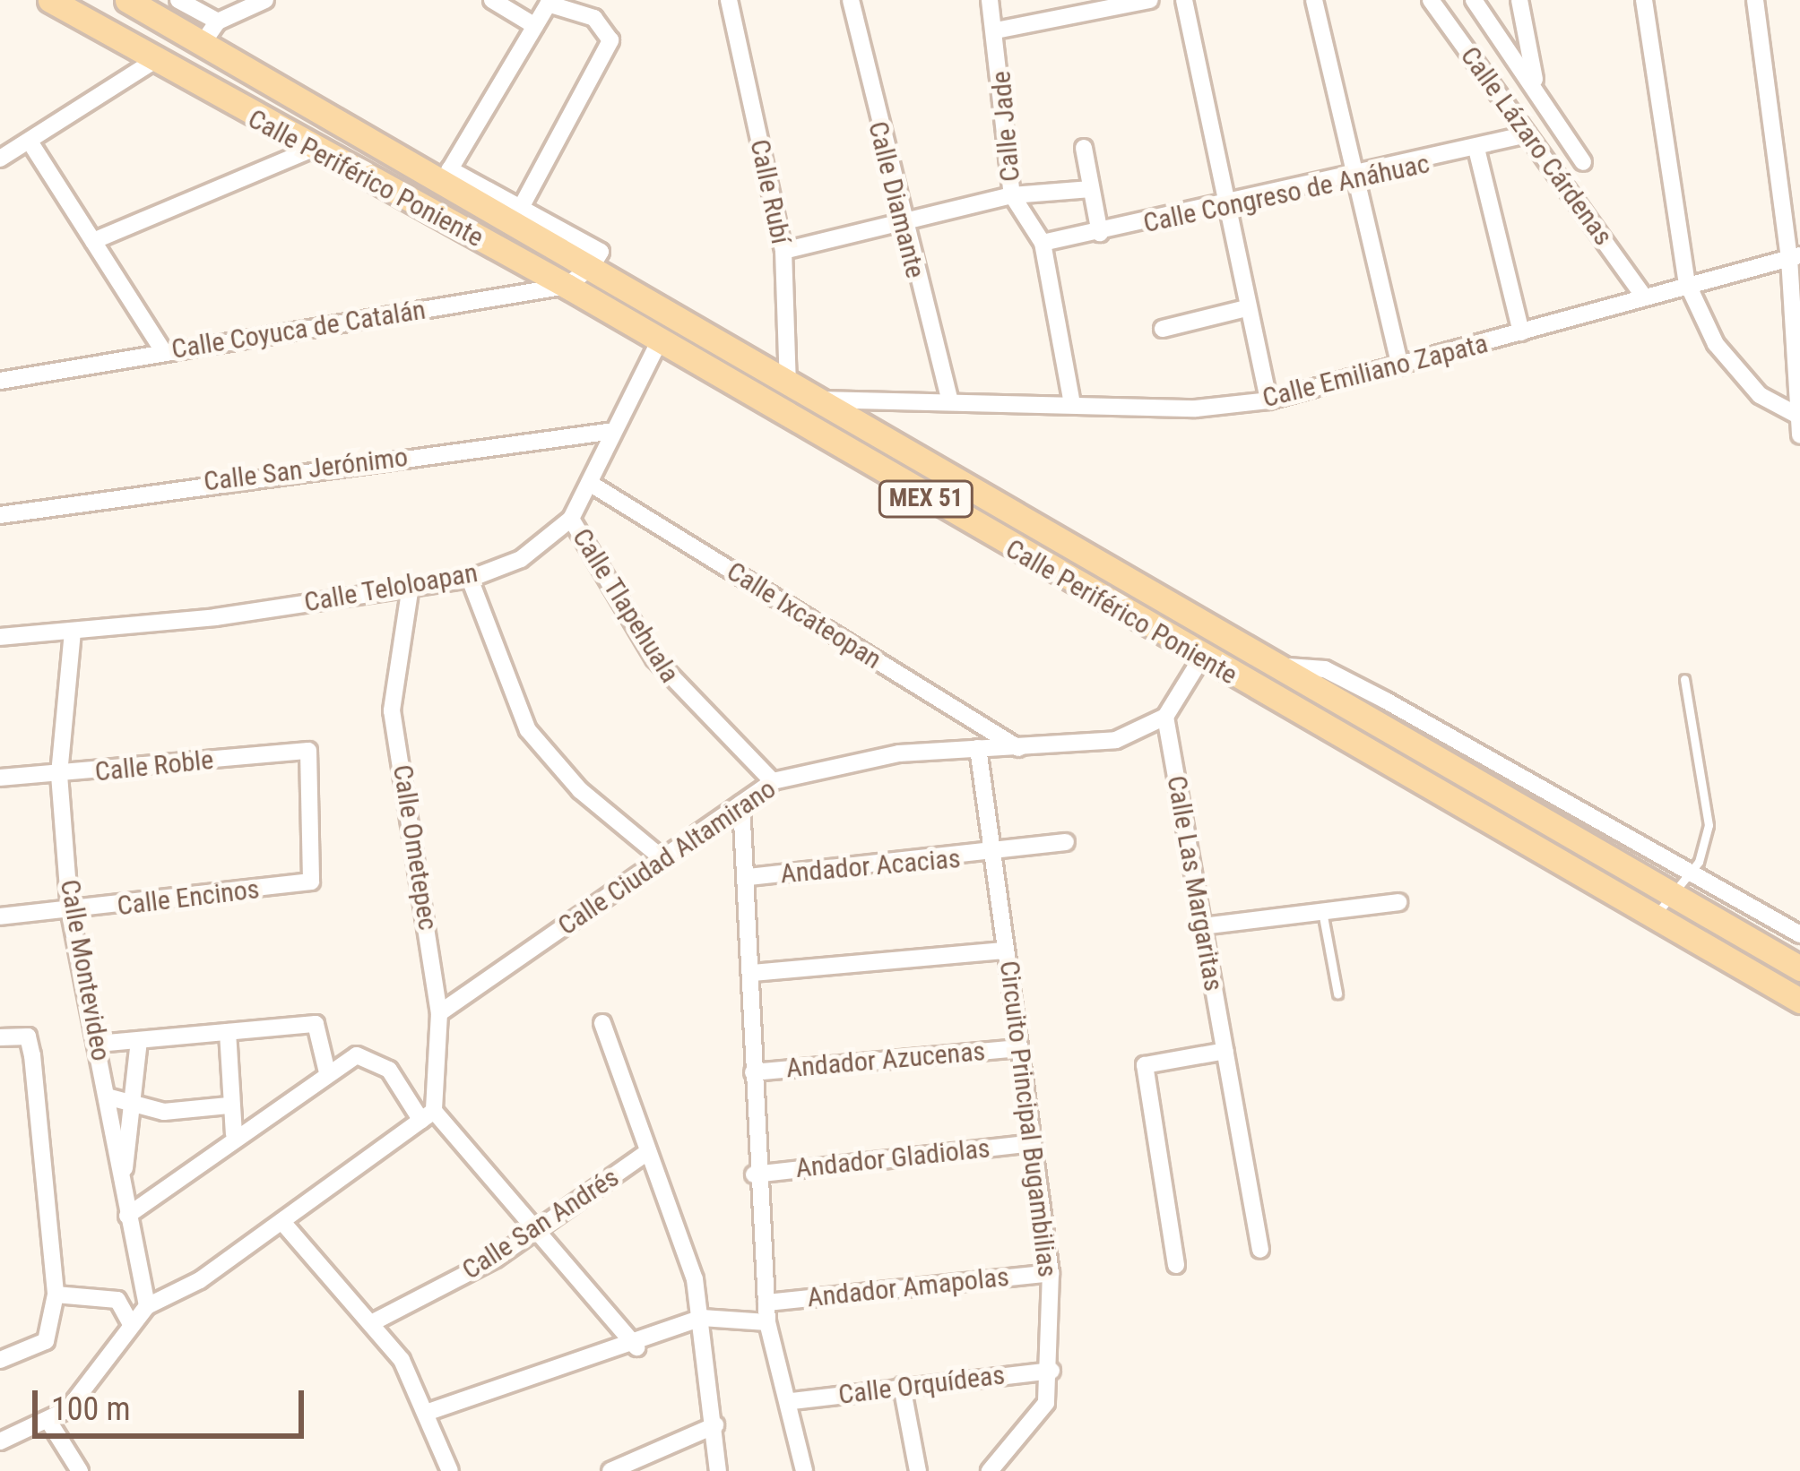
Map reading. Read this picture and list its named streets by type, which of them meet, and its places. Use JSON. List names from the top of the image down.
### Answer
{
  "streets": {
    "main road": ["Calle Periférico Poniente", "MEX 51"],
    "street": [
      "Calle Jade",
      "Calle Lázaro Cárdenas",
      "Calle Rubí",
      "Calle Congreso de Anáhuac",
      "Calle Diamante",
      "Calle Coyuca de Catalán",
      "Calle Emiliano Zapata",
      "Calle San Jerónimo",
      "Calle Teloloapan",
      "Calle Tlapehuala",
      "Calle Ixcateopan",
      "Calle Roble",
      "Calle Ometepec",
      "Calle Ciudad Altamirano",
      "Andador Acacias",
      "Calle Las Margaritas",
      "Calle Encinos",
      "Calle Montevideo",
      "Andador Azucenas",
      "Circuito Principal Bugambilias",
      "Andador Gladiolas",
      "Calle San Andrés",
      "Andador Amapolas",
      "Calle Orquídeas"
    ]
  },
  "crossings": [
    ["Calle Jade", "Calle Congreso de Anáhuac"],
    ["Calle Jade", "Calle Emiliano Zapata"],
    ["Calle Lázaro Cárdenas", "Calle Congreso de Anáhuac"],
    ["Calle Lázaro Cárdenas", "Calle Emiliano Zapata"],
    ["Calle Periférico Poniente", "Calle Rubí"],
    ["Calle Periférico Poniente", "Calle Coyuca de Catalán"],
    ["Calle Periférico Poniente", "Calle Emiliano Zapata"],
    ["Calle Periférico Poniente", "Calle Teloloapan"],
    ["Calle Rubí", "Calle Emiliano Zapata"],
    ["Calle Diamante", "Calle Emiliano Zapata"],
    ["Calle San Jerónimo", "Calle Teloloapan"],
    ["Calle Teloloapan", "Calle Tlapehuala"],
    ["Calle Teloloapan", "Calle Ixcateopan"],
    ["Calle Teloloapan", "Calle Ometepec"],
    ["Calle Teloloapan", "Calle Montevideo"],
    ["Calle Tlapehuala", "Calle Ciudad Altamirano"],
    ["Calle Ixcateopan", "Calle Ciudad Altamirano"],
    ["Calle Roble", "Calle Encinos"],
    ["Calle Roble", "Calle Montevideo"],
    ["Calle Ometepec", "Calle Ciudad Altamirano"],
    ["Calle Ciudad Altamirano", "Calle Las Margaritas"],
    ["Calle Ciudad Altamirano", "Circuito Principal Bugambilias"],
    ["Andador Acacias", "Circuito Principal Bugambilias"],
    ["Calle Encinos", "Calle Montevideo"],
    ["Andador Azucenas", "Circuito Principal Bugambilias"],
    ["Circuito Principal Bugambilias", "Andador Gladiolas"],
    ["Circuito Principal Bugambilias", "Andador Amapolas"],
    ["Circuito Principal Bugambilias", "Calle Orquídeas"]
  ],
  "scale_bar": "100 m"
}
